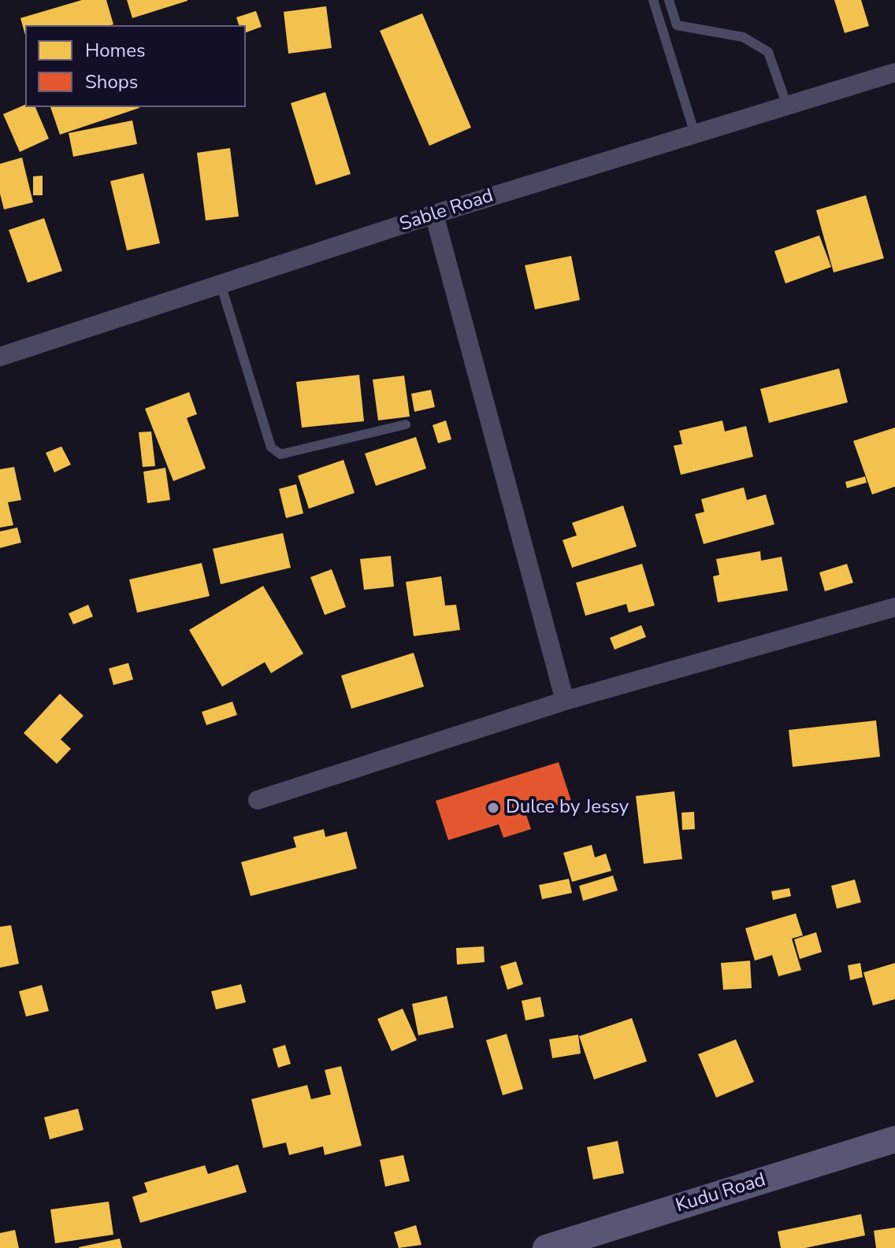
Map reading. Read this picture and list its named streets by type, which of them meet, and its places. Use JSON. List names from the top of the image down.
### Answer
{
  "streets": {
    "street": ["Sable Road", "Kudu Road"]
  },
  "places": ["Dulce by Jessy"],
  "legend": ["Homes", "Shops"]
}
